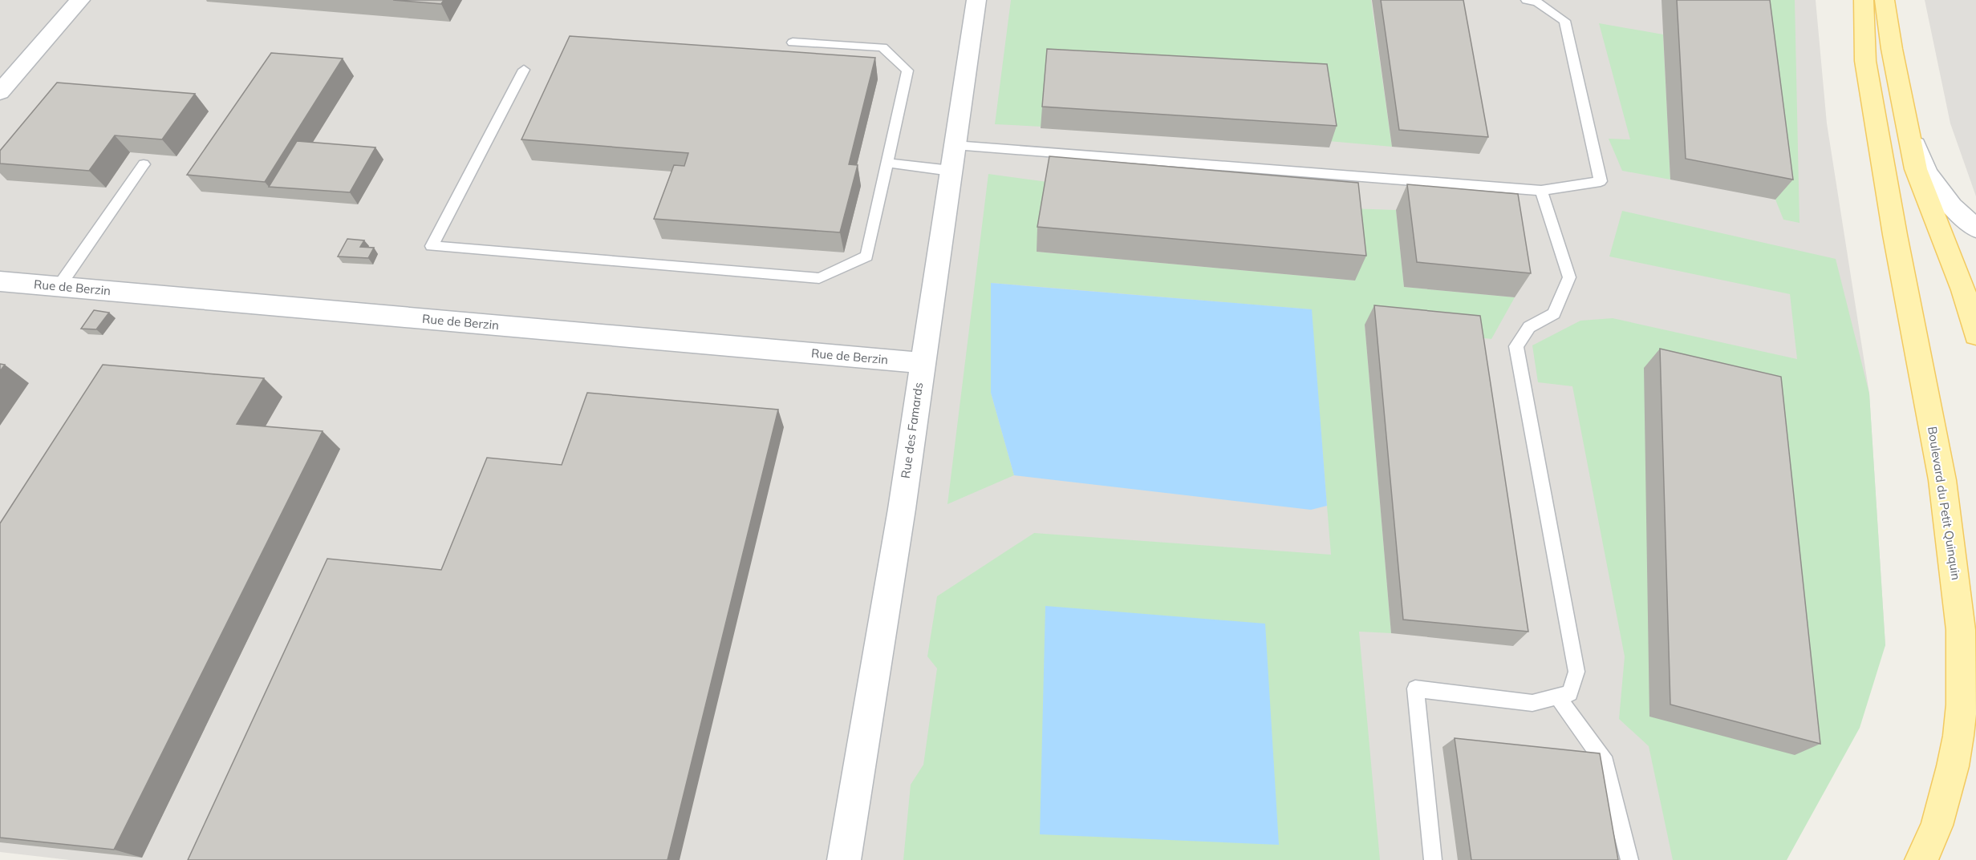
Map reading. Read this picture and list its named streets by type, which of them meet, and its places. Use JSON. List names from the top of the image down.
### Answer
{
  "streets": {
    "main road": ["Boulevard du Petit Quinquin"],
    "street": ["Rue de Berzin", "Rue des Famards"]
  },
  "crossings": [
    ["Rue de Berzin", "Rue des Famards"]
  ]
}
